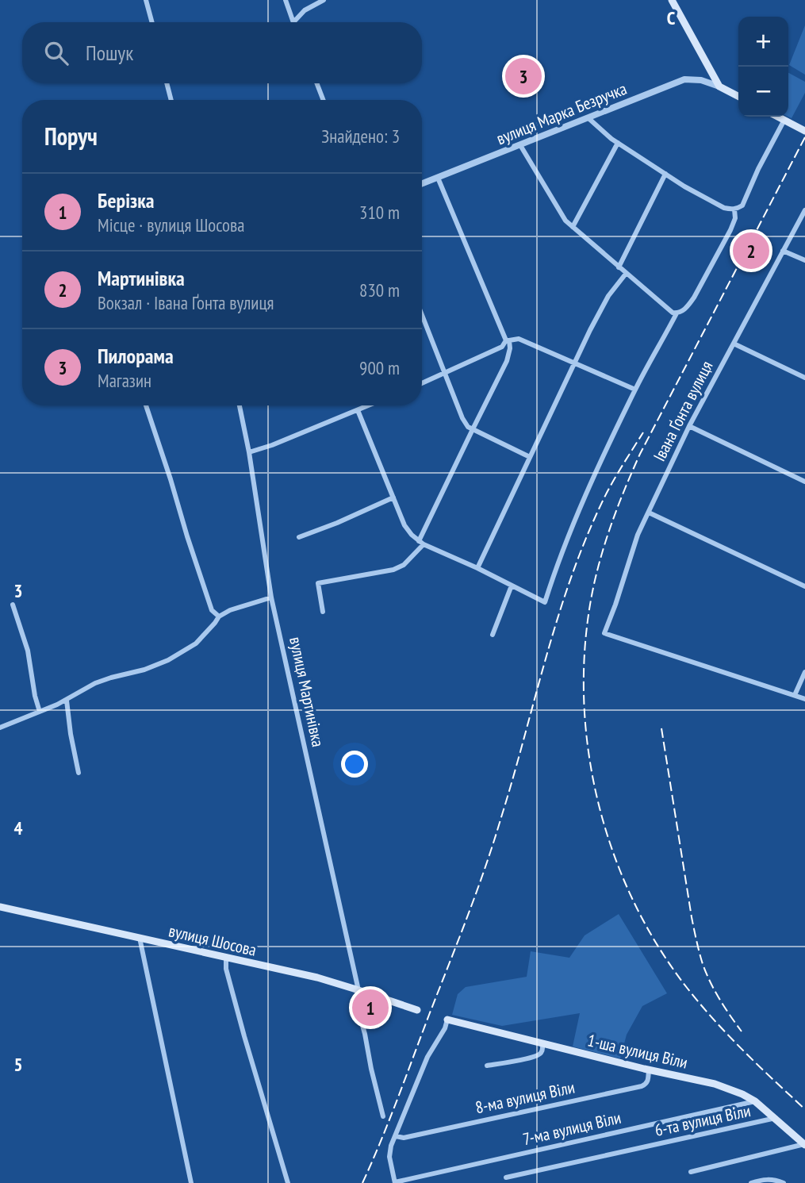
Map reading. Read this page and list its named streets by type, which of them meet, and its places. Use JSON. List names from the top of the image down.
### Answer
{
  "streets": {
    "main road": ["вулиця Шосова", "1-ша вулиця Віли"],
    "street": [
      "вулиця Марка Безручка",
      "Івана Ґонта вулиця",
      "вулиця Мартинівка",
      "8-ма вулиця Віли",
      "6-та вулиця Віли",
      "7-ма вулиця Віли"
    ]
  },
  "crossings": [
    ["вулиця Мартинівка", "вулиця Шосова"],
    ["1-ша вулиця Віли", "8-ма вулиця Віли"],
    ["1-ша вулиця Віли", "6-та вулиця Віли"],
    ["1-ша вулиця Віли", "7-ма вулиця Віли"]
  ],
  "page": {
    "map_buttons": ["+", "−"],
    "search": "Пошук",
    "pins": ["3", "2", "1"],
    "heading": ["Поруч", "Знайдено: 3"],
    "list": [
      {
        "mark": "1",
        "name": "Берізка",
        "note": "Місце · вулиця Шосова",
        "value": "310 m"
      },
      {
        "mark": "2",
        "name": "Мартинівка",
        "note": "Вокзал · Івана Ґонта вулиця",
        "value": "830 m"
      },
      {
        "mark": "3",
        "name": "Пилорама",
        "note": "Магазин",
        "value": "900 m"
      }
    ]
  },
  "grid": {
    "columns": ["C"],
    "rows": ["3", "4", "5"]
  }
}
